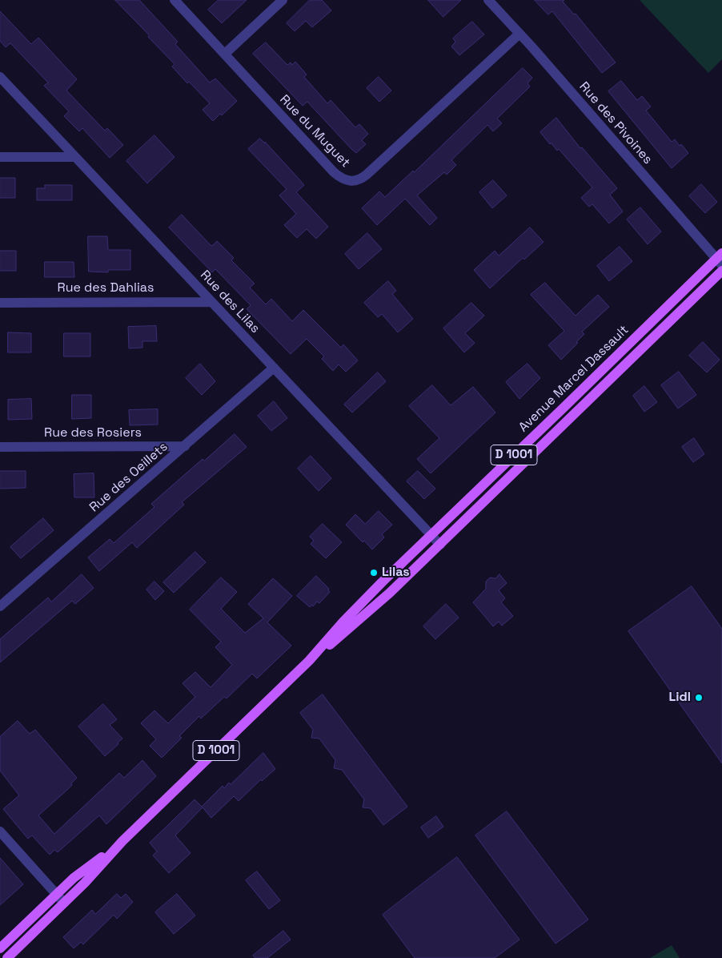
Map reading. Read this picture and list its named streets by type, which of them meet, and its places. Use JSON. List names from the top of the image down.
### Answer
{
  "streets": {
    "main road": ["Avenue Marcel Dassault", "D 1001"],
    "street": [
      "Rue des Pivoines",
      "Rue du Muguet",
      "Rue des Dahlias",
      "Rue des Lilas",
      "Rue des Rosiers",
      "Rue des Oeillets"
    ]
  },
  "crossings": [
    ["Rue des Pivoines", "Rue du Muguet"],
    ["Rue des Pivoines", "Avenue Marcel Dassault"],
    ["Rue des Dahlias", "Rue des Lilas"],
    ["Rue des Lilas", "Avenue Marcel Dassault"],
    ["Rue des Lilas", "Rue des Oeillets"],
    ["Rue des Rosiers", "Rue des Oeillets"]
  ],
  "places": ["Lilas", "Lidl"]
}
